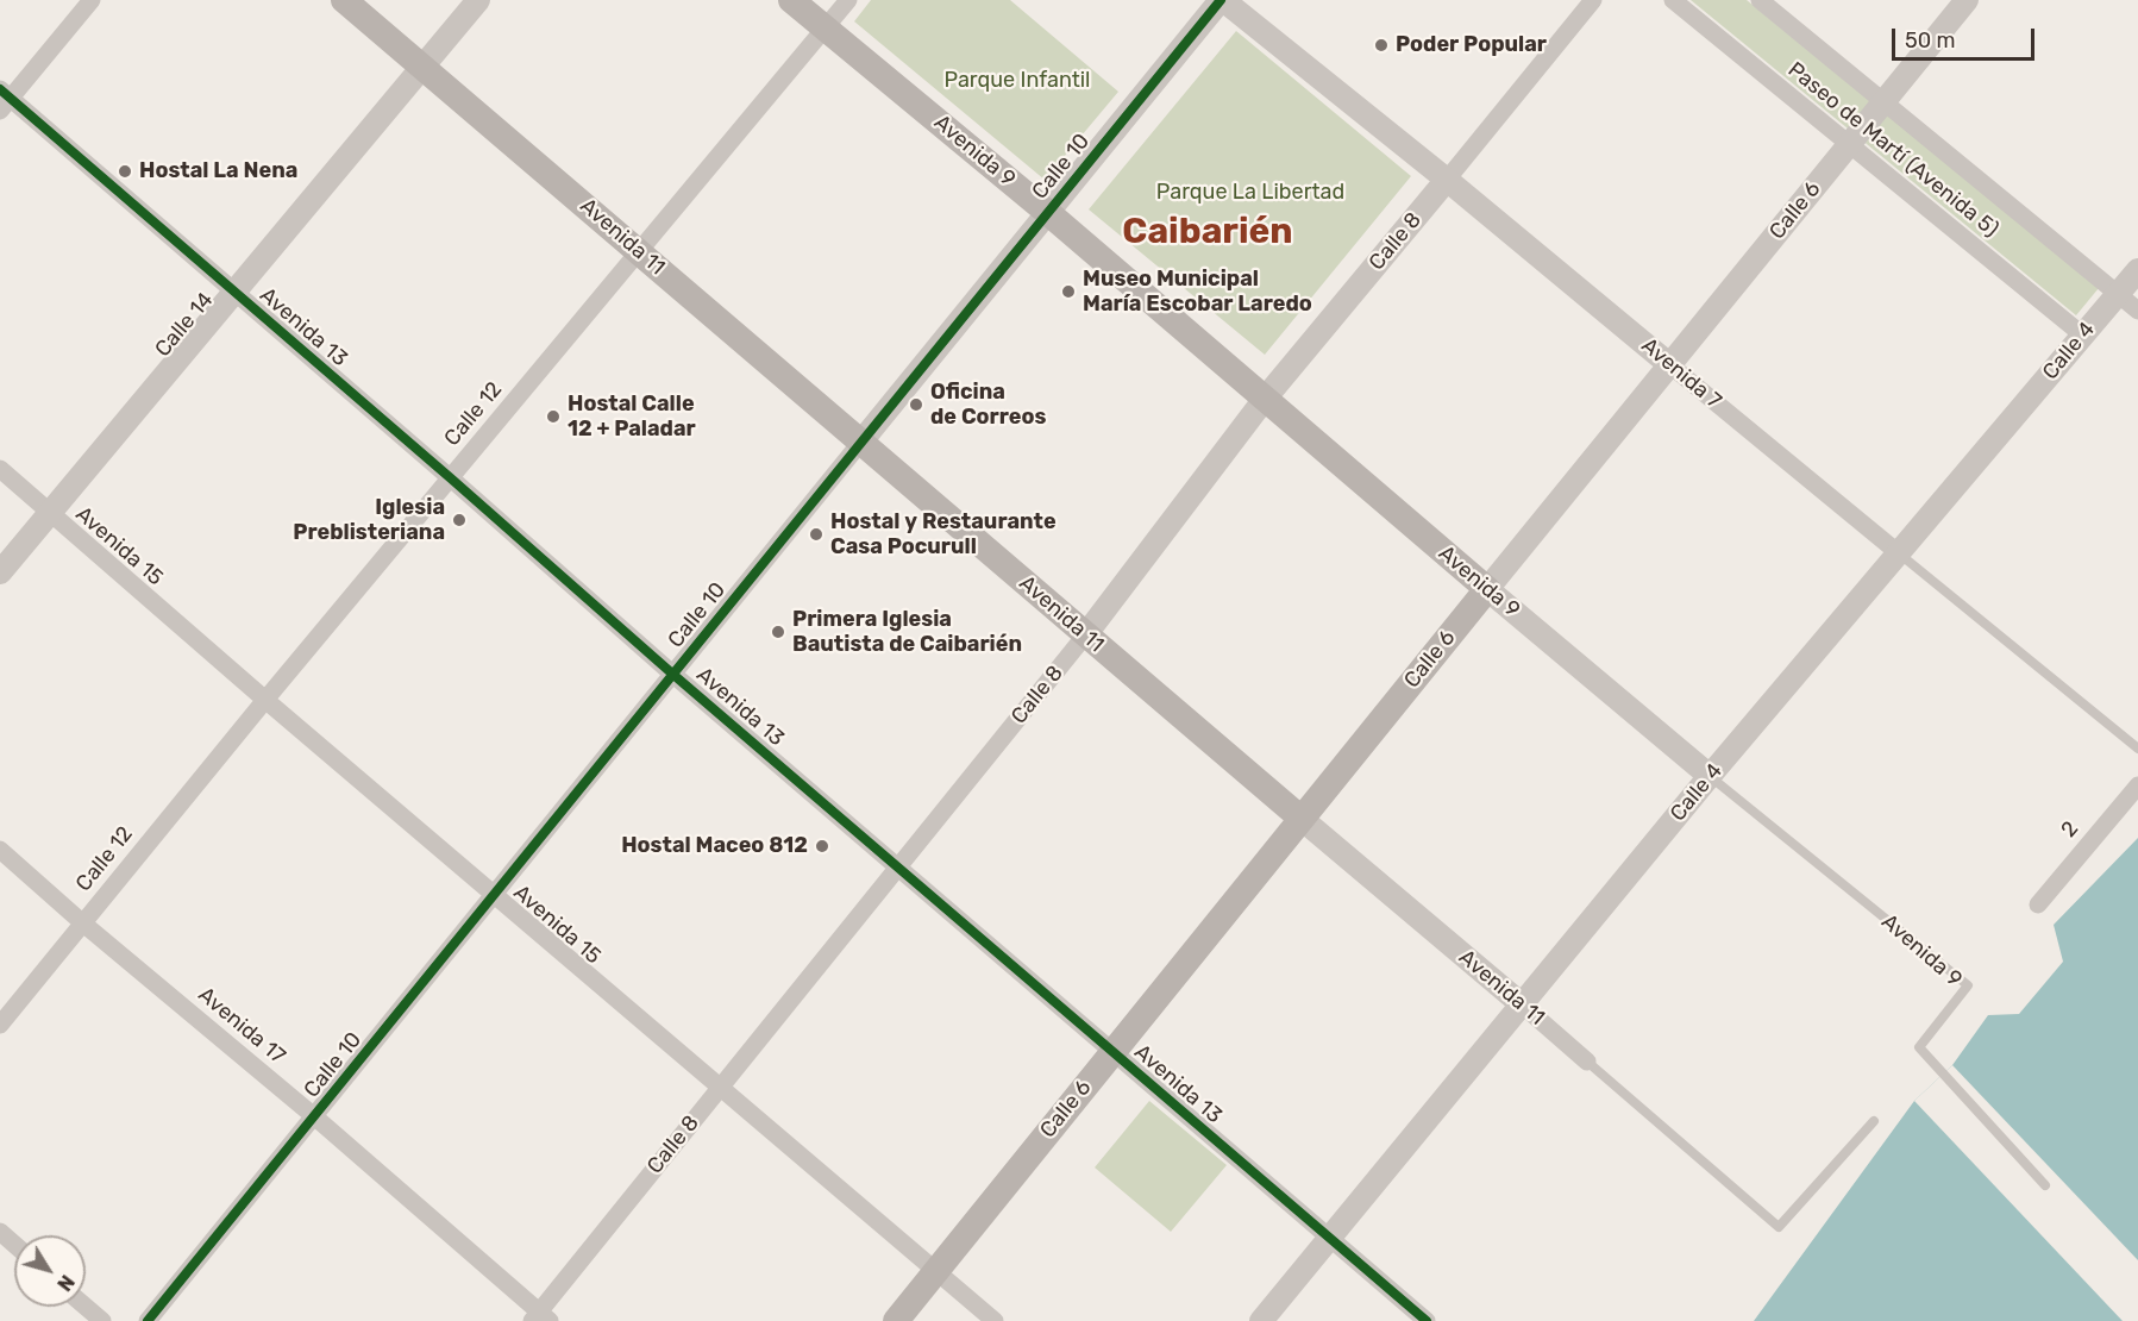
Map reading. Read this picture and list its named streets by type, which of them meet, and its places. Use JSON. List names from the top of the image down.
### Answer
{
  "streets": {
    "main road": ["Avenida 9", "Calle 6", "Avenida 11"],
    "street": [
      "Paseo de Martí (Avenida 5)",
      "Calle 10",
      "Calle 8",
      "Calle 14",
      "Avenida 13",
      "Calle 4",
      "Avenida 7",
      "Calle 12",
      "Avenida 15",
      "2",
      "Avenida 17"
    ]
  },
  "crossings": [
    ["Paseo de Martí (Avenida 5)", "Calle 6"],
    ["Paseo de Martí (Avenida 5)", "Calle 4"],
    ["Avenida 9", "Calle 10"],
    ["Avenida 9", "Calle 6"],
    ["Avenida 9", "Calle 8"],
    ["Avenida 9", "Calle 4"],
    ["Avenida 9", "Calle 12"],
    ["Calle 10", "Avenida 11"],
    ["Calle 10", "Avenida 13"],
    ["Calle 10", "Avenida 7"],
    ["Calle 10", "Avenida 15"],
    ["Calle 10", "Avenida 17"],
    ["Calle 6", "Avenida 11"],
    ["Calle 6", "Avenida 13"],
    ["Calle 6", "Avenida 7"],
    ["Calle 6", "Avenida 15"],
    ["Avenida 11", "Calle 8"],
    ["Avenida 11", "Calle 14"],
    ["Avenida 11", "Calle 4"],
    ["Avenida 11", "Calle 12"],
    ["Calle 8", "Avenida 13"],
    ["Calle 8", "Avenida 7"],
    ["Calle 8", "Avenida 15"],
    ["Calle 8", "Avenida 17"],
    ["Calle 14", "Avenida 13"],
    ["Calle 14", "Avenida 15"],
    ["Avenida 13", "Calle 4"],
    ["Avenida 13", "Calle 12"],
    ["Calle 4", "Avenida 7"],
    ["Calle 12", "Avenida 15"],
    ["Calle 12", "Avenida 17"]
  ],
  "districts": ["Caibarién"],
  "parks": ["Parque Infantil", "Parque La Libertad"],
  "places": [
    "Poder Popular",
    "Hostal La Nena",
    "Museo Municipal María Escobar Laredo",
    "Oficina de Correos",
    "Hostal Calle 12 + Paladar",
    "Iglesia Preblisteriana",
    "Hostal y Restaurante Casa Pocurull",
    "Primera Iglesia Bautista de Caibarién",
    "Hostal Maceo 812"
  ],
  "scale_bar": "50 m",
  "north": "bottom right"
}
